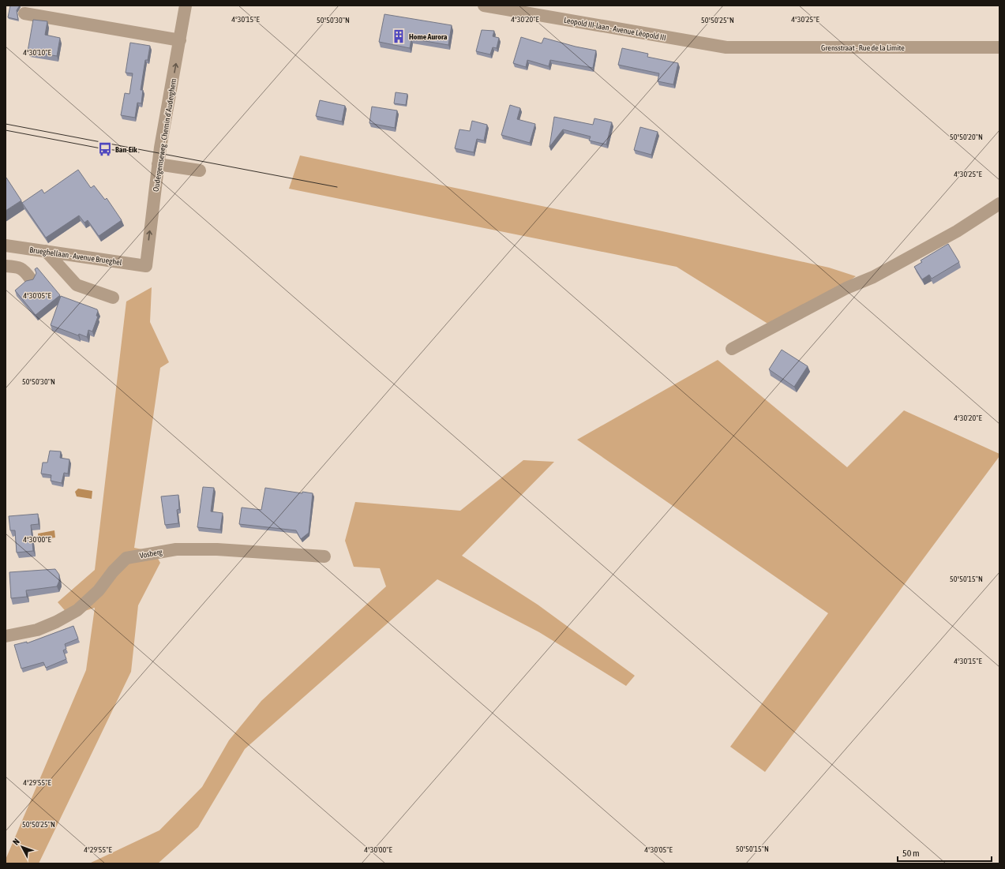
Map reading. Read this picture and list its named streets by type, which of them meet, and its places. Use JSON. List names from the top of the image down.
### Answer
{
  "streets": {
    "street": [
      "Leopold III-laan - Avenue Léopold III",
      "Grensstraat - Rue de la Limite",
      "Oudergemseweg - Chemin d'Auderghem",
      "Brueghellaan - Avenue Brueghel",
      "Vosberg"
    ]
  },
  "crossings": [
    ["Leopold III-laan - Avenue Léopold III", "Grensstraat - Rue de la Limite"],
    ["Oudergemseweg - Chemin d'Auderghem", "Brueghellaan - Avenue Brueghel"]
  ],
  "one_way": ["Oudergemseweg - Chemin d'Auderghem"],
  "places": {
    "building": ["Home Aurora"],
    "bus stop": ["Ban-Eik"]
  },
  "scale_bar": "50 m",
  "north": "top left",
  "coordinates": [
    "4°30'20\"E",
    "4°30'25\"E",
    "4°30'15\"E",
    "50°50'30\"N",
    "50°50'25\"N",
    "4°30'10\"E",
    "50°50'20\"N",
    "4°30'05\"E",
    "4°30'00\"E",
    "50°50'15\"N",
    "4°29'55\"E"
  ]
}
